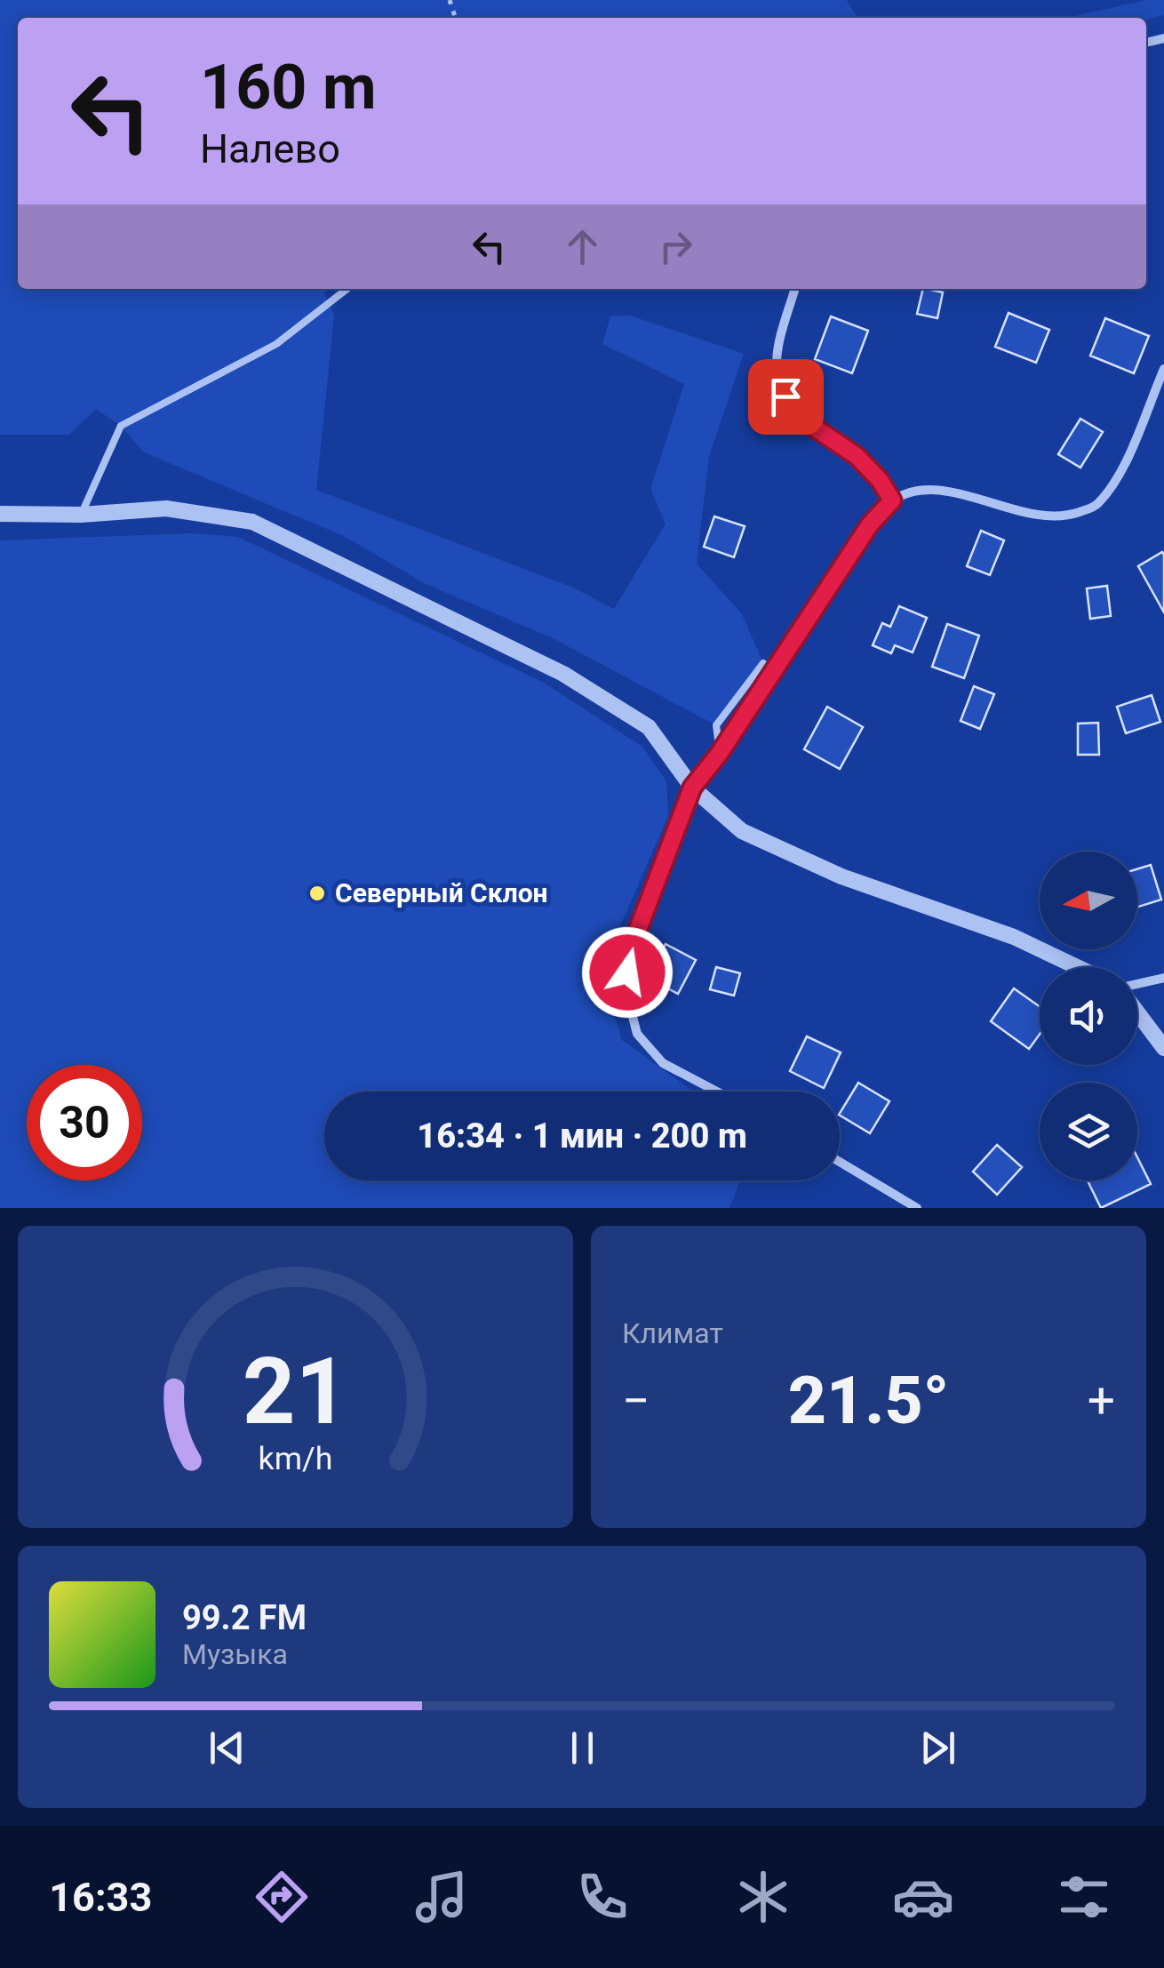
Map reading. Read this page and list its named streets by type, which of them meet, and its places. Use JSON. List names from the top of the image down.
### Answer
{
  "places": ["Северный Склон"],
  "north": "left",
  "page": {
    "turn": ["160 m", "Налево"],
    "limit": "30",
    "trip": "16:34 · 1 мин · 200 m",
    "tile": "Климат",
    "heat": ["−", "21.5°", "+"],
    "song": ["99.2 FM", "Музыка"],
    "tabs": "16:33",
    "gauge": ["21", "km/h"]
  }
}
